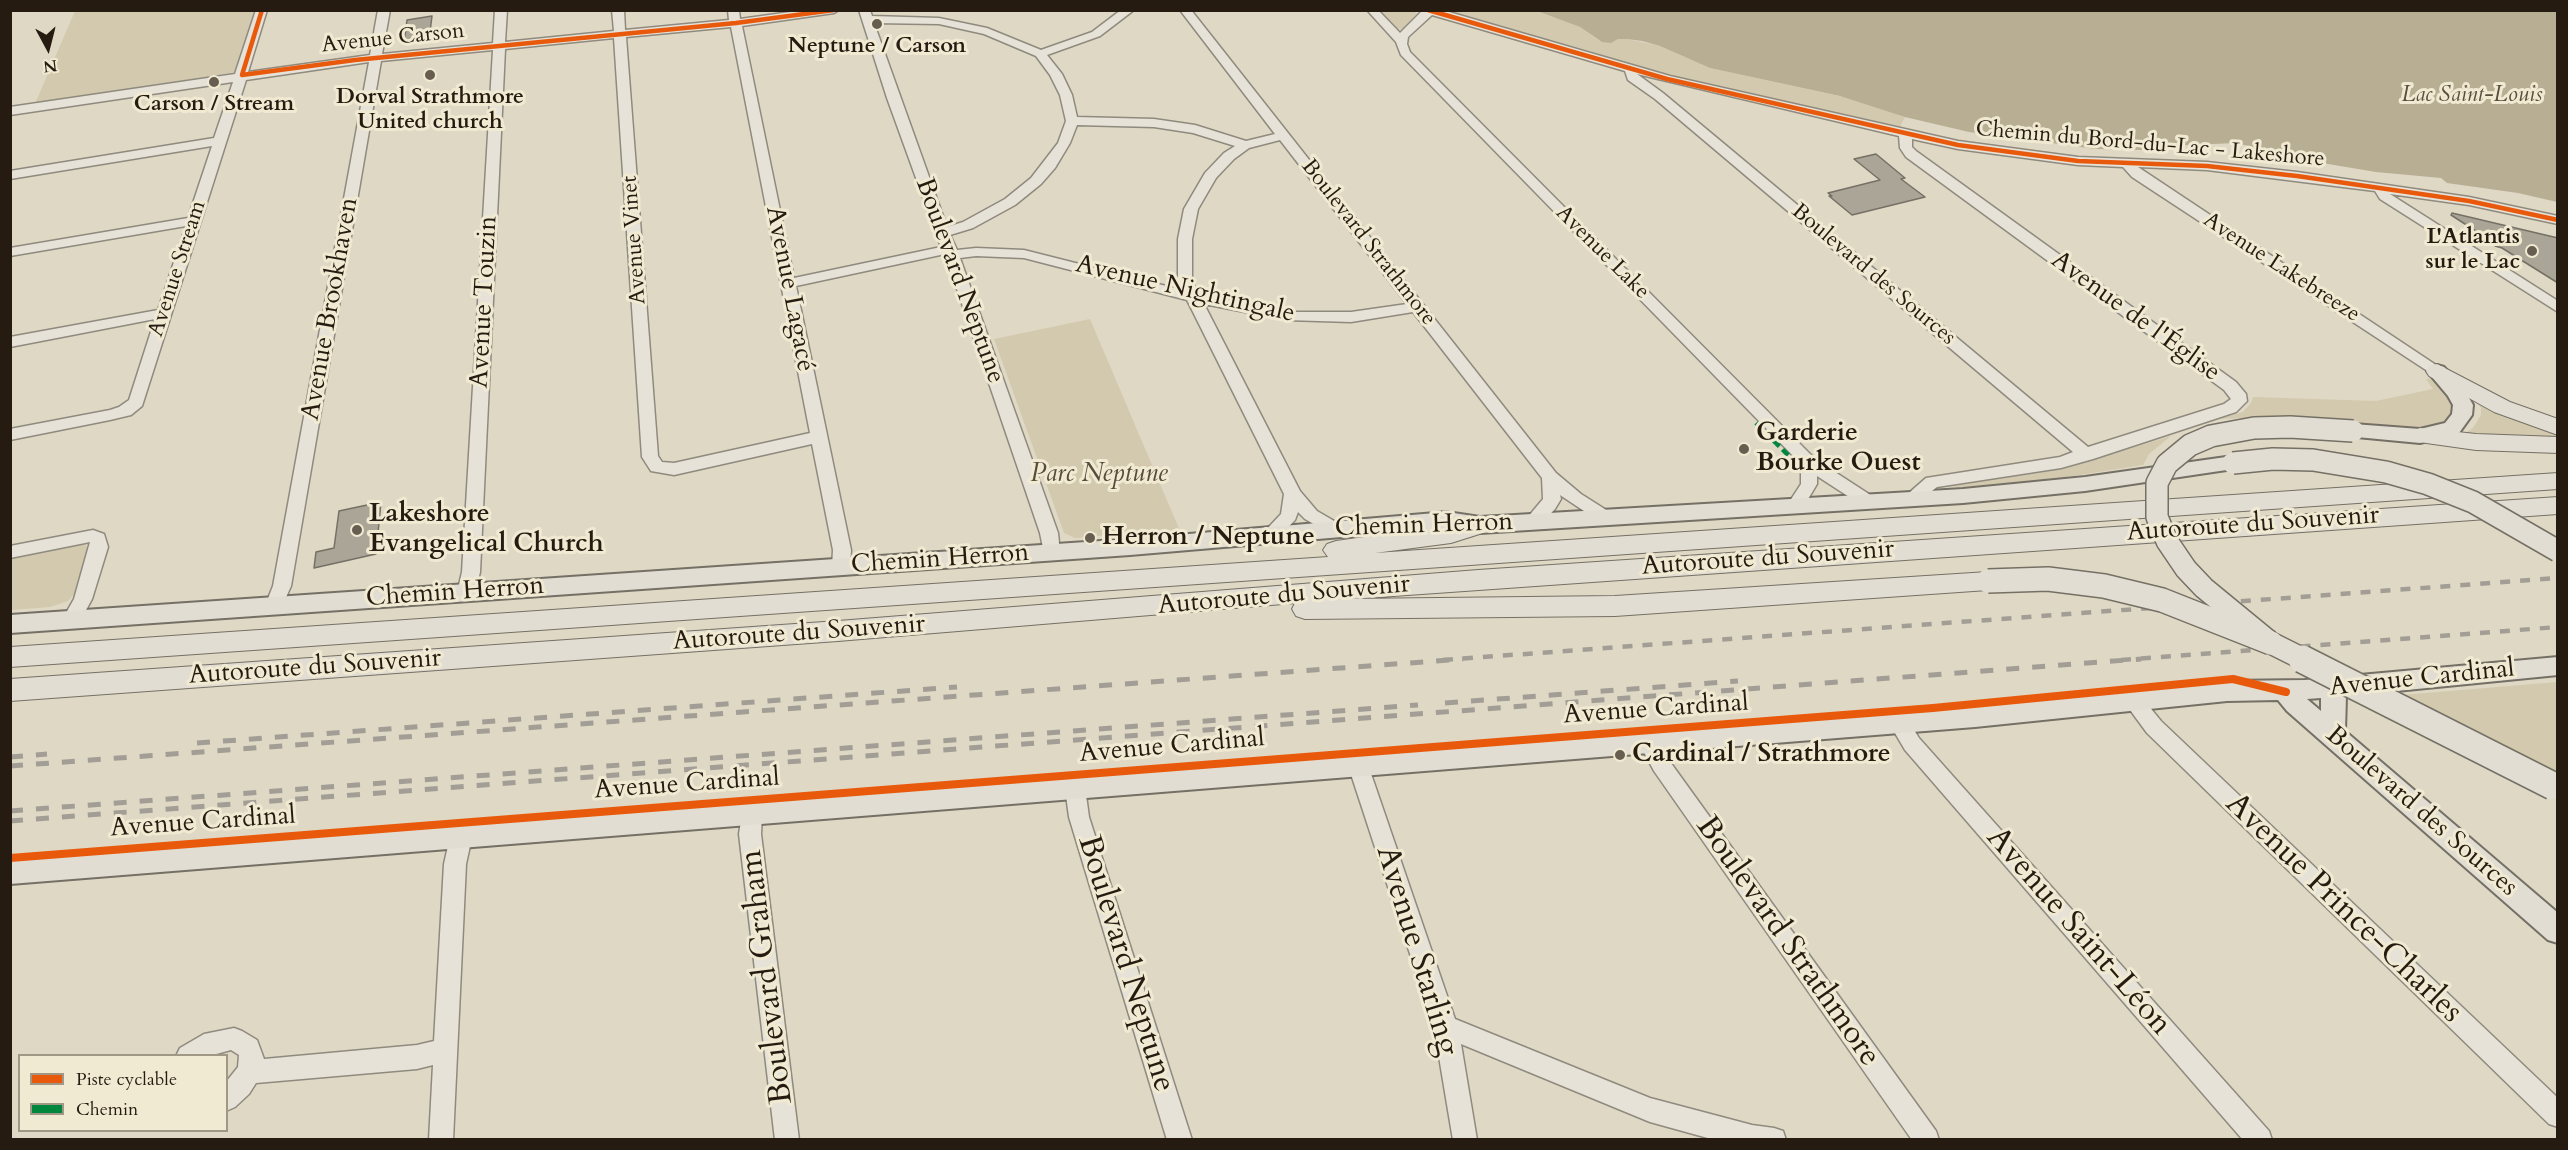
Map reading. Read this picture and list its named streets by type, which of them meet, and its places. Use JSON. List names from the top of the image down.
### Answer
{
  "streets": {
    "highway": ["Autoroute du Souvenir"],
    "main road": ["Boulevard des Sources", "Chemin Herron", "Avenue Cardinal"],
    "street": [
      "Avenue Carson",
      "Chemin du Bord-du-Lac - Lakeshore",
      "Avenue Vinet",
      "Boulevard Strathmore",
      "Avenue Lake",
      "Avenue Lakebreeze",
      "Avenue Stream",
      "Boulevard Neptune",
      "Avenue Lagacé",
      "Avenue Nightingale",
      "Avenue Touzin",
      "Avenue Brookhaven",
      "Avenue de l'Église",
      "Avenue Prince-Charles",
      "Avenue Saint-Léon",
      "Avenue Starling",
      "Boulevard Graham"
    ]
  },
  "crossings": [
    ["Avenue Carson", "Avenue Vinet"],
    ["Avenue Carson", "Avenue Stream"],
    ["Avenue Carson", "Avenue Lagacé"],
    ["Avenue Carson", "Avenue Touzin"],
    ["Avenue Carson", "Avenue Brookhaven"],
    ["Chemin du Bord-du-Lac - Lakeshore", "Avenue Lakebreeze"],
    ["Chemin du Bord-du-Lac - Lakeshore", "Boulevard des Sources"],
    ["Chemin du Bord-du-Lac - Lakeshore", "Avenue de l'Église"],
    ["Avenue Vinet", "Avenue Lagacé"],
    ["Boulevard Strathmore", "Avenue Nightingale"],
    ["Boulevard Strathmore", "Chemin Herron"],
    ["Boulevard Strathmore", "Avenue Cardinal"],
    ["Avenue Lake", "Chemin Herron"],
    ["Avenue Lakebreeze", "Boulevard des Sources"],
    ["Boulevard des Sources", "Avenue de l'Église"],
    ["Boulevard des Sources", "Avenue Cardinal"],
    ["Boulevard Neptune", "Avenue Nightingale"],
    ["Boulevard Neptune", "Chemin Herron"],
    ["Boulevard Neptune", "Avenue Cardinal"],
    ["Avenue Lagacé", "Avenue Nightingale"],
    ["Avenue Lagacé", "Chemin Herron"],
    ["Avenue Touzin", "Chemin Herron"],
    ["Avenue Brookhaven", "Chemin Herron"],
    ["Avenue Cardinal", "Avenue Prince-Charles"],
    ["Avenue Cardinal", "Avenue Saint-Léon"],
    ["Avenue Cardinal", "Avenue Starling"],
    ["Avenue Cardinal", "Boulevard Graham"]
  ],
  "water": ["Lac Saint-Louis"],
  "parks": ["Parc Neptune"],
  "places": [
    "Neptune / Carson",
    "Dorval Strathmore United church",
    "Carson / Stream",
    "L'Atlantis sur le Lac",
    "Garderie Bourke Ouest",
    "Lakeshore Evangelical Church",
    "Herron / Neptune",
    "Cardinal / Strathmore"
  ],
  "legend": ["Piste cyclable", "Chemin"],
  "north": "bottom"
}
